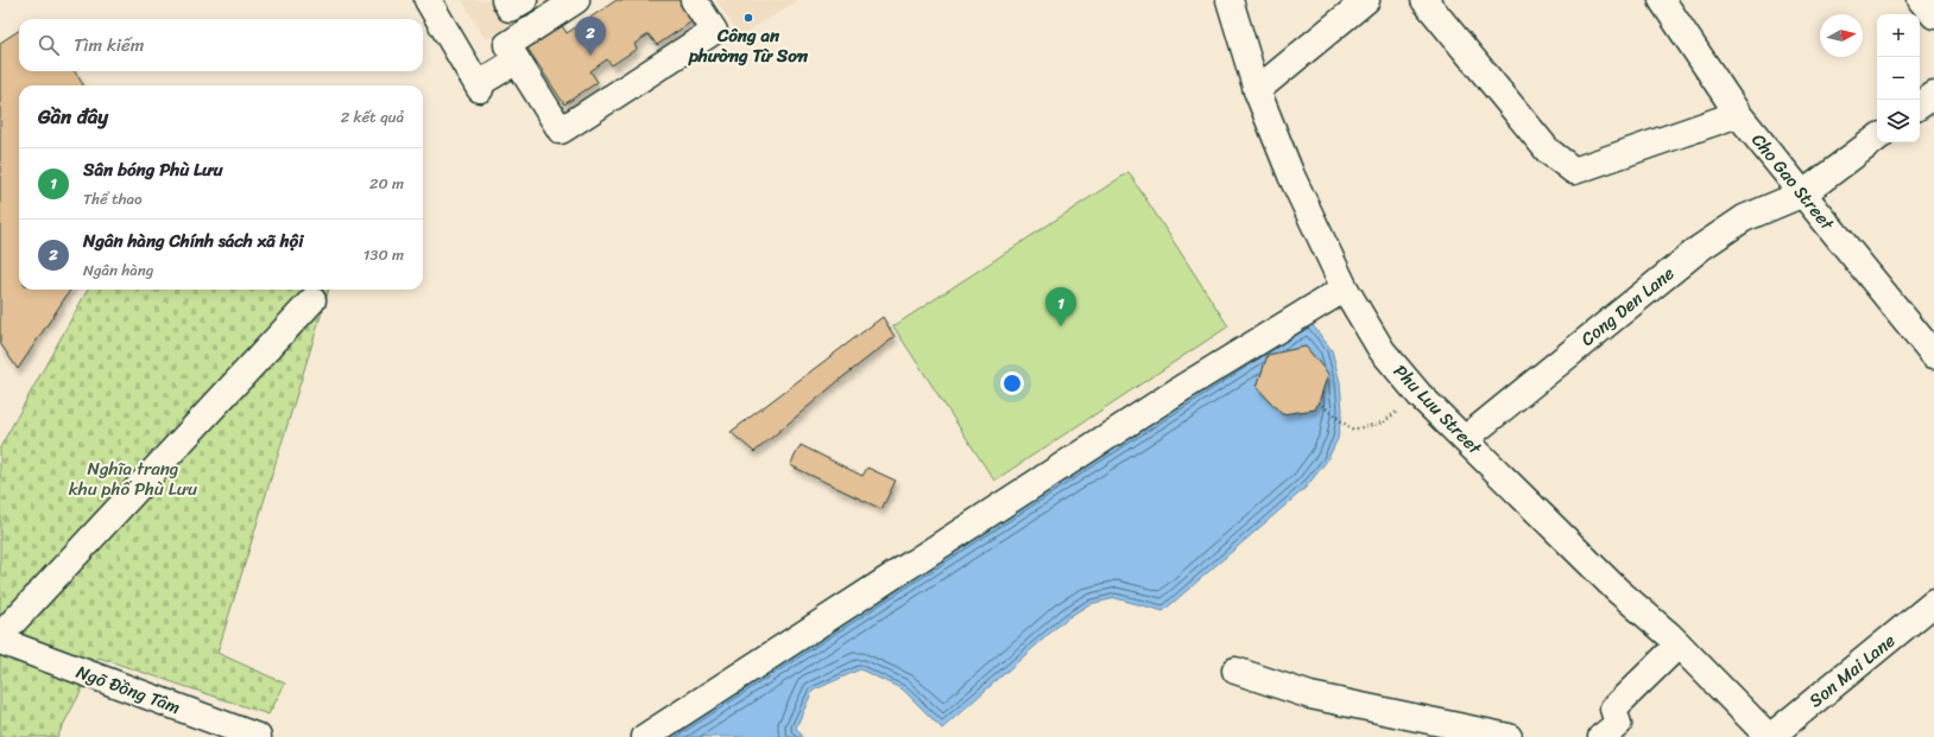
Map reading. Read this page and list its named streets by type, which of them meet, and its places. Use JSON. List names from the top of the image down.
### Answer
{
  "streets": {
    "street": [
      "Cho Gao Street",
      "Cong Den Lane",
      "Phu Luu Street",
      "Son Mai Lane",
      "Ngõ Đồng Tâm"
    ]
  },
  "crossings": [
    ["Cho Gao Street", "Cong Den Lane"],
    ["Cong Den Lane", "Phu Luu Street"],
    ["Phu Luu Street", "Son Mai Lane"]
  ],
  "parks": ["Nghĩa trang khu phố Phù Lưu"],
  "places": ["Công an phường Từ Sơn"],
  "north": "right",
  "page": {
    "map_buttons": ["+", "−"],
    "pins": ["2", "1"],
    "search": "Tìm kiếm",
    "heading": ["Gần đây", "2 kết quả"],
    "list": [
      {
        "mark": "1",
        "name": "Sân bóng Phù Lưu",
        "note": "Thể thao",
        "value": "20 m"
      },
      {
        "mark": "2",
        "name": "Ngân hàng Chính sách xã hội",
        "note": "Ngân hàng",
        "value": "130 m"
      }
    ]
  }
}
